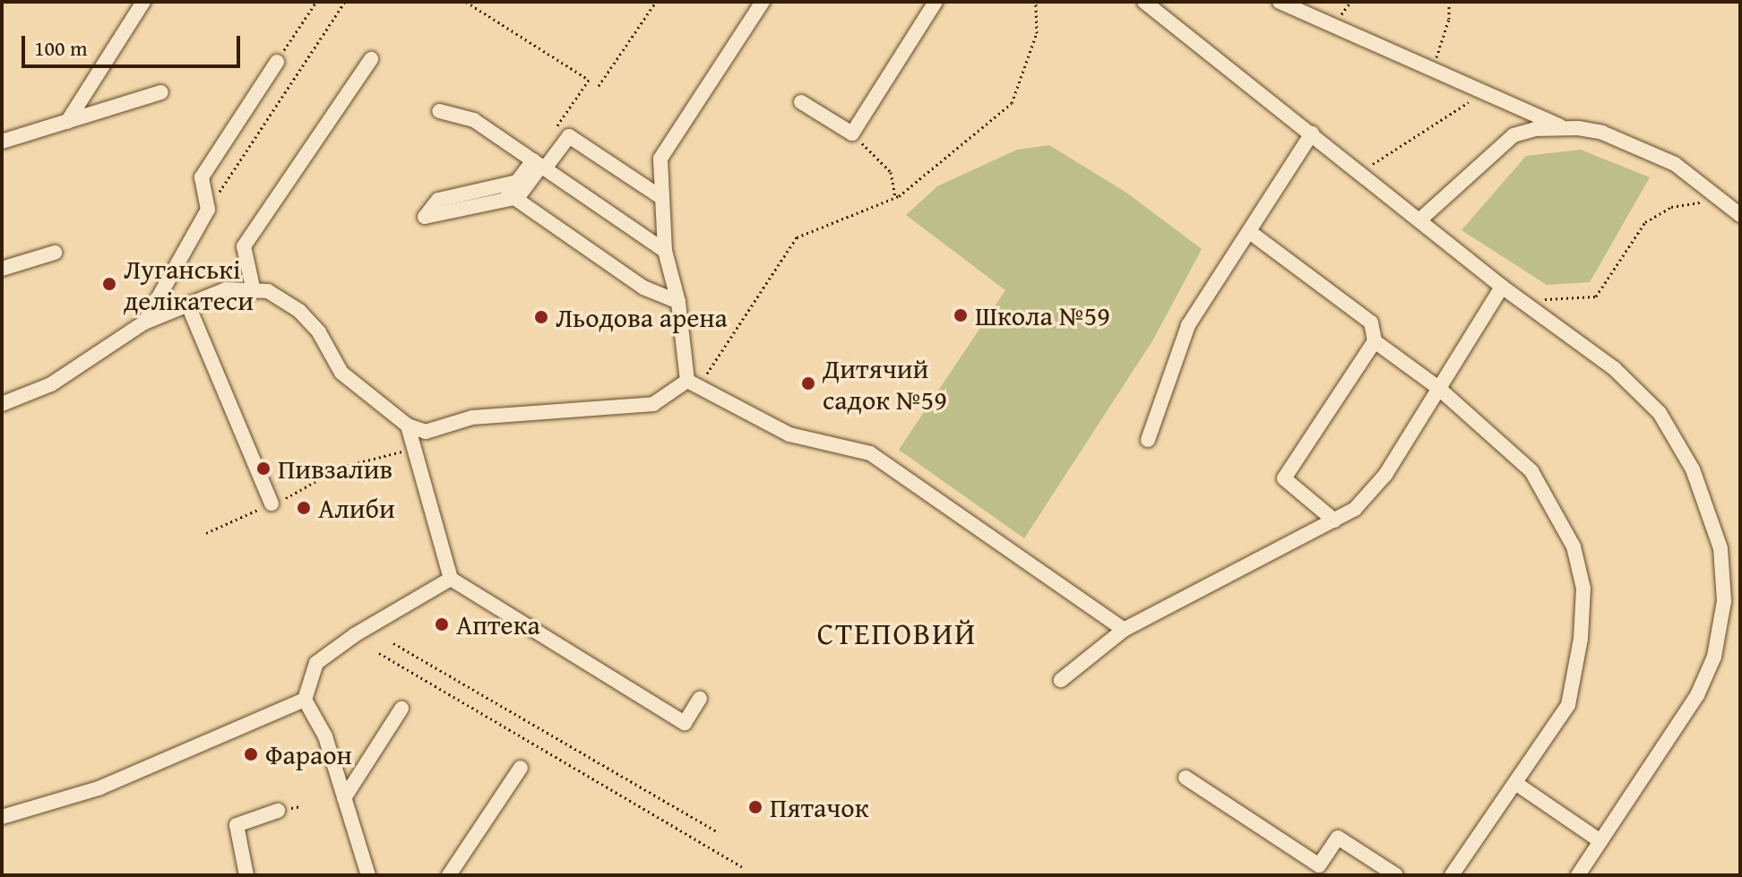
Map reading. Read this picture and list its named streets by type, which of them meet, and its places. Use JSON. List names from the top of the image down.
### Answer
{
  "districts": ["СТЕПОВИЙ"],
  "places": [
    "Луганські делікатеси",
    "Школа №59",
    "Льодова арена",
    "Дитячий садок №59",
    "Пивзалив",
    "Алиби",
    "Аптека",
    "Фараон",
    "Пятачок"
  ],
  "scale_bar": "100 m"
}
